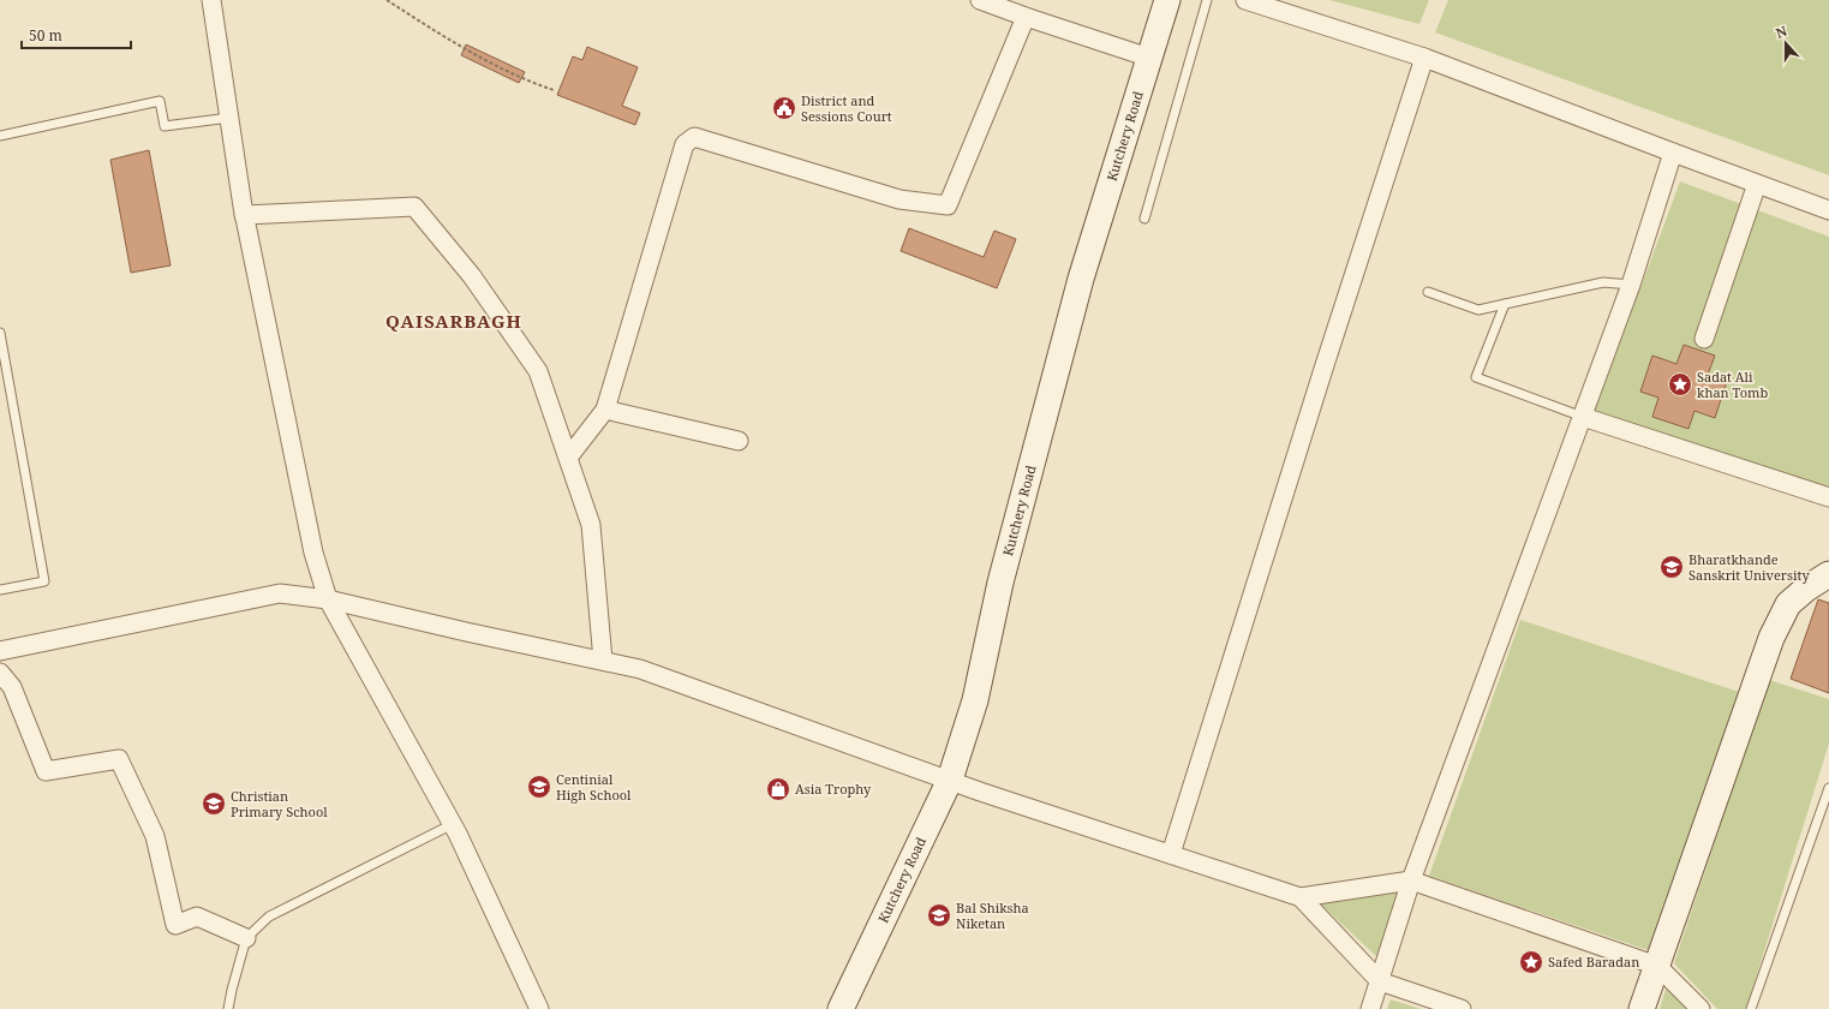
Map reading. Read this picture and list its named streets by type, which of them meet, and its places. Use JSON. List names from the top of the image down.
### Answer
{
  "streets": {
    "street": ["Kutchery Road"]
  },
  "districts": ["QAISARBAGH"],
  "places": {
    "public building": ["District and Sessions Court"],
    "place": ["Sadat Ali khan Tomb", "Safed Baradan"],
    "school or university": [
      "Bharatkhande Sanskrit University",
      "Centinial High School",
      "Christian Primary School",
      "Bal Shiksha Niketan"
    ],
    "shop": ["Asia Trophy"]
  },
  "scale_bar": "50 m",
  "north": "top"
}
